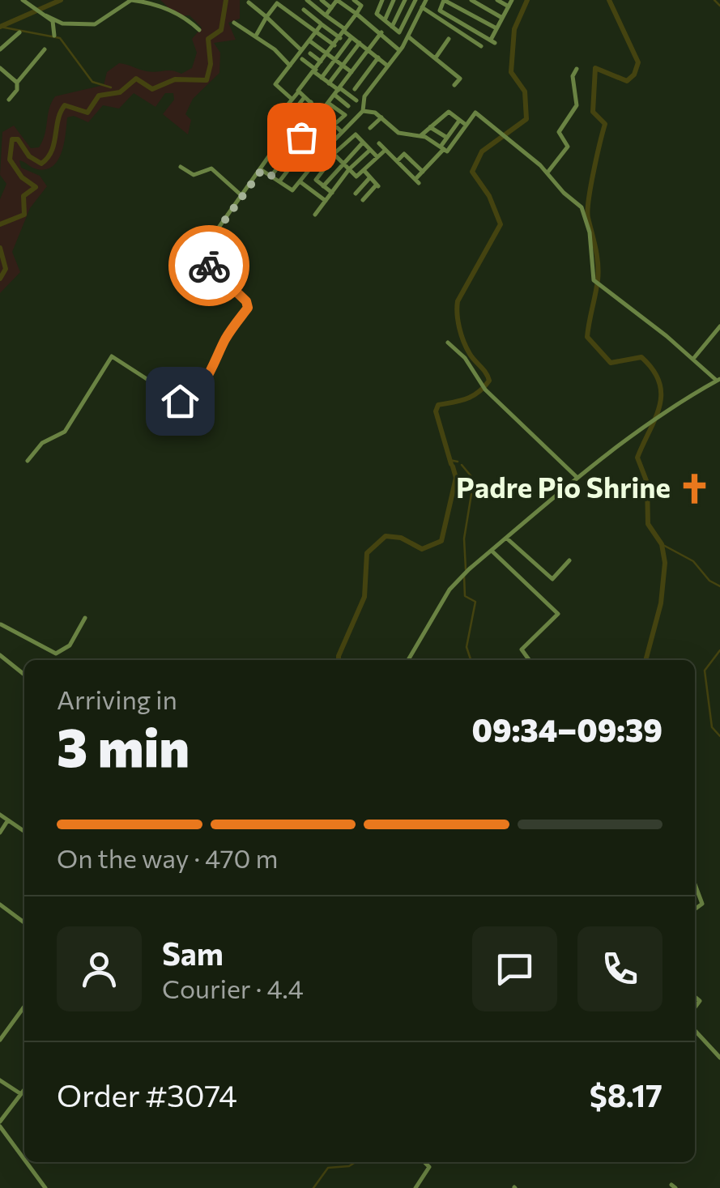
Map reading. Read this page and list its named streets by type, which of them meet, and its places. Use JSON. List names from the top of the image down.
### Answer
{
  "places": {
    "church": ["Padre Pio Shrine"]
  },
  "page": {
    "heading": ["3 min", "Arriving in", "09:34–09:39"],
    "panel": [
      "Sam",
      "Courier · 4.4",
      "Order #3074",
      "$8.17"
    ],
    "bar": "On the way · 470 m"
  }
}
